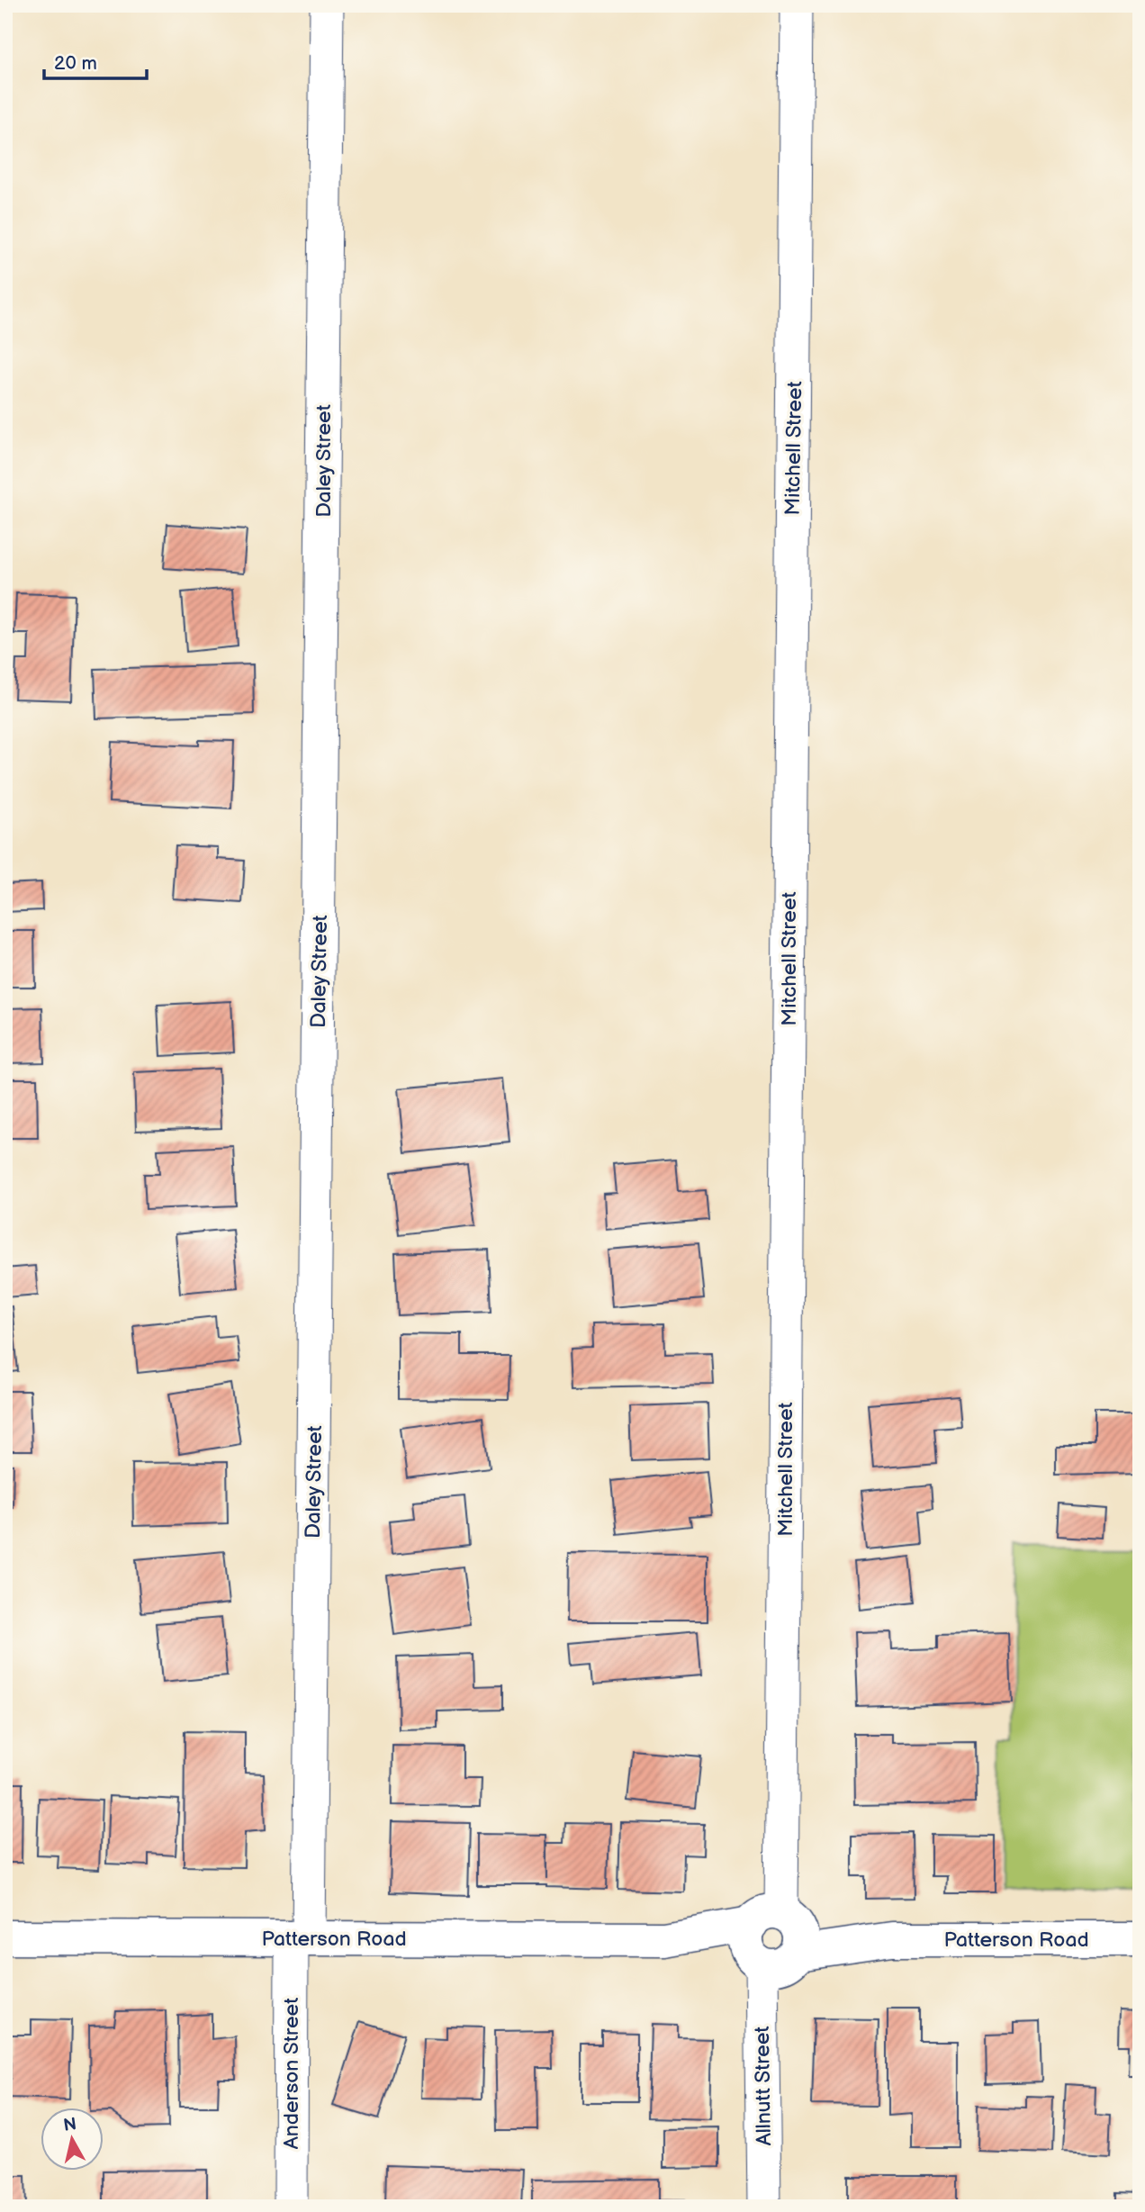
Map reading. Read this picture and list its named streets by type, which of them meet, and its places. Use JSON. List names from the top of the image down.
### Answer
{
  "streets": {
    "street": [
      "Mitchell Street",
      "Daley Street",
      "Patterson Road",
      "Anderson Street",
      "Allnutt Street"
    ]
  },
  "crossings": [
    ["Mitchell Street", "Patterson Road"],
    ["Mitchell Street", "Allnutt Street"],
    ["Daley Street", "Patterson Road"],
    ["Daley Street", "Anderson Street"],
    ["Patterson Road", "Anderson Street"],
    ["Patterson Road", "Allnutt Street"]
  ],
  "scale_bar": "20 m",
  "north": "top"
}
